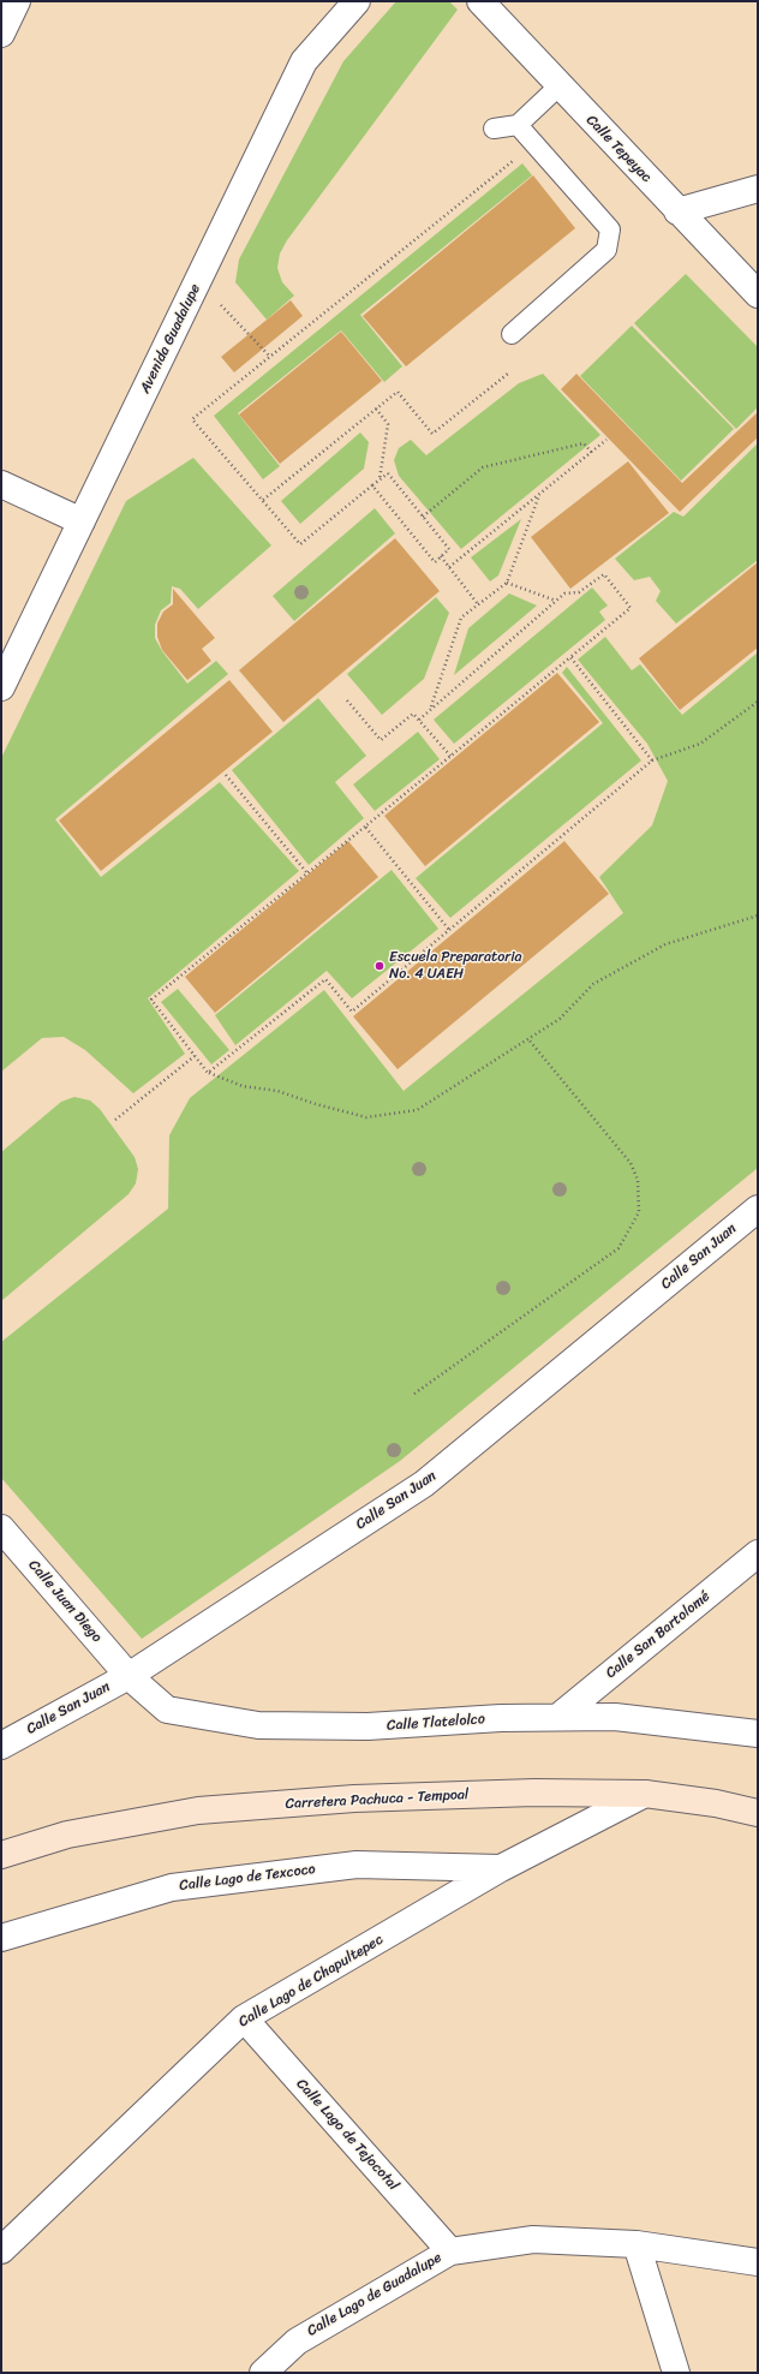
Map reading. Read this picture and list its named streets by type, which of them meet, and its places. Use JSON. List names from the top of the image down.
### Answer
{
  "streets": {
    "main road": ["Carretera Pachuca - Tempoal"],
    "street": [
      "Calle Tepeyac",
      "Avenida Guadalupe",
      "Calle San Juan",
      "Calle Juan Diego",
      "Calle San Bartolomé",
      "Calle Tlatelolco",
      "Calle Lago de Texcoco",
      "Calle Lago de Chapultepec",
      "Calle Lago de Tejocotal",
      "Calle Lago de Guadalupe"
    ]
  },
  "crossings": [
    ["Calle San Juan", "Calle Juan Diego"],
    ["Calle San Juan", "Calle Tlatelolco"],
    ["Calle Juan Diego", "Calle Tlatelolco"],
    ["Calle San Bartolomé", "Calle Tlatelolco"],
    ["Carretera Pachuca - Tempoal", "Calle Lago de Chapultepec"],
    ["Calle Lago de Texcoco", "Calle Lago de Chapultepec"],
    ["Calle Lago de Chapultepec", "Calle Lago de Tejocotal"],
    ["Calle Lago de Tejocotal", "Calle Lago de Guadalupe"]
  ],
  "places": ["Escuela Preparatoria No. 4 UAEH"]
}
